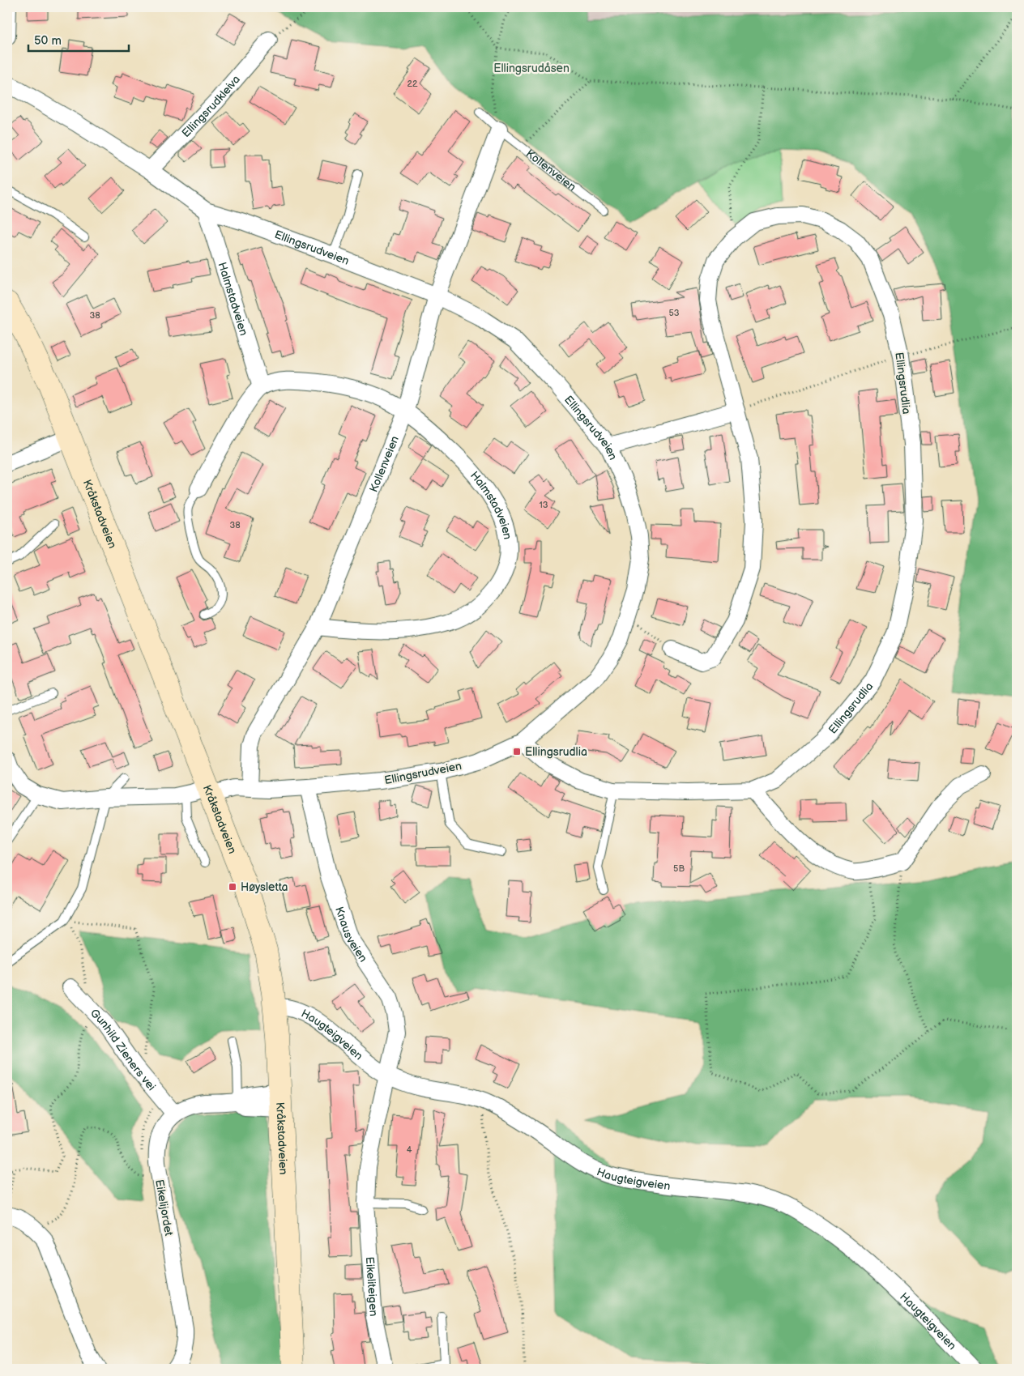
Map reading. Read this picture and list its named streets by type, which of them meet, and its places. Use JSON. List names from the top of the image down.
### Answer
{
  "streets": {
    "main road": ["Kråkstadveien"],
    "street": [
      "Ellingsrudkleiva",
      "Kollenveien",
      "Ellingsrudveien",
      "Halmstadveien",
      "Ellingsrudlia",
      "Knausveien",
      "Haugteigveien",
      "Gunhild Zieners vei",
      "Eikelijordet",
      "Eikeliteigen"
    ]
  },
  "crossings": [
    ["Ellingsrudkleiva", "Ellingsrudveien"],
    ["Kollenveien", "Ellingsrudveien"],
    ["Kollenveien", "Halmstadveien"],
    ["Ellingsrudveien", "Halmstadveien"],
    ["Ellingsrudveien", "Ellingsrudlia"],
    ["Ellingsrudveien", "Kråkstadveien"],
    ["Ellingsrudveien", "Knausveien"],
    ["Kråkstadveien", "Haugteigveien"],
    ["Knausveien", "Haugteigveien"],
    ["Knausveien", "Eikeliteigen"],
    ["Haugteigveien", "Eikeliteigen"],
    ["Gunhild Zieners vei", "Eikelijordet"]
  ],
  "parks": ["Ellingsrudåsen"],
  "places": {
    "transit": ["Ellingsrudlia", "Høysletta"]
  },
  "house_numbers": [
    "22",
    "53",
    "38",
    "13",
    "38",
    "5B",
    "4"
  ],
  "scale_bar": "50 m"
}
